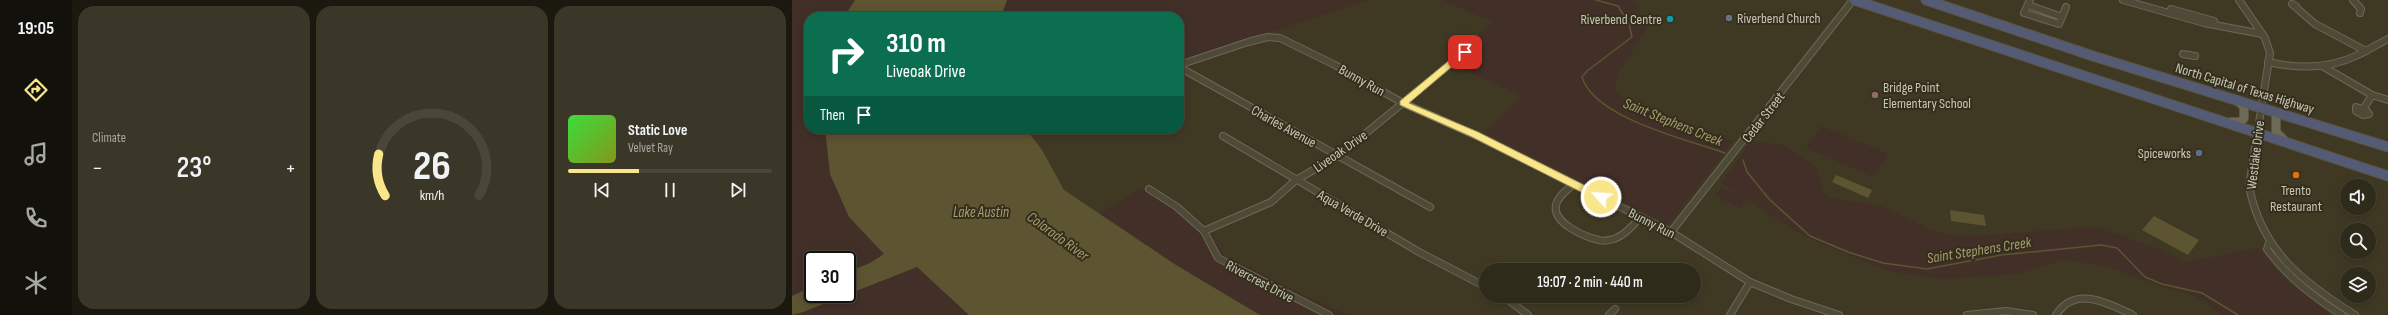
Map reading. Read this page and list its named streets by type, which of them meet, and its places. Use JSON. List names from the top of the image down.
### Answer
{
  "streets": {
    "highway": ["North Capital of Texas Highway"],
    "street": [
      "Bunny Run",
      "Cedar Street",
      "Charles Avenue",
      "Liveoak Drive",
      "Westlake Drive",
      "Aqua Verde Drive",
      "Rivercrest Drive"
    ]
  },
  "crossings": [
    ["Bunny Run", "Cedar Street"],
    ["Bunny Run", "Liveoak Drive"],
    ["North Capital of Texas Highway", "Westlake Drive"],
    ["Charles Avenue", "Liveoak Drive"],
    ["Liveoak Drive", "Aqua Verde Drive"],
    ["Liveoak Drive", "Rivercrest Drive"]
  ],
  "water": ["Saint Stephens Creek", "Lake Austin", "Colorado River"],
  "places": [
    "Riverbend Church",
    "Riverbend Centre",
    "Bridge Point Elementary School",
    "Spiceworks",
    "Trento Restaurant"
  ],
  "page": {
    "tabs": "19:05",
    "tile": "Climate",
    "turn": ["310 m", "Liveoak Drive"],
    "then": "Then",
    "song": ["Static Love", "Velvet Ray"],
    "heat": ["−", "23°", "+"],
    "limit": "30",
    "trip": "19:07 · 2 min · 440 m",
    "gauge": ["26", "km/h"]
  }
}
